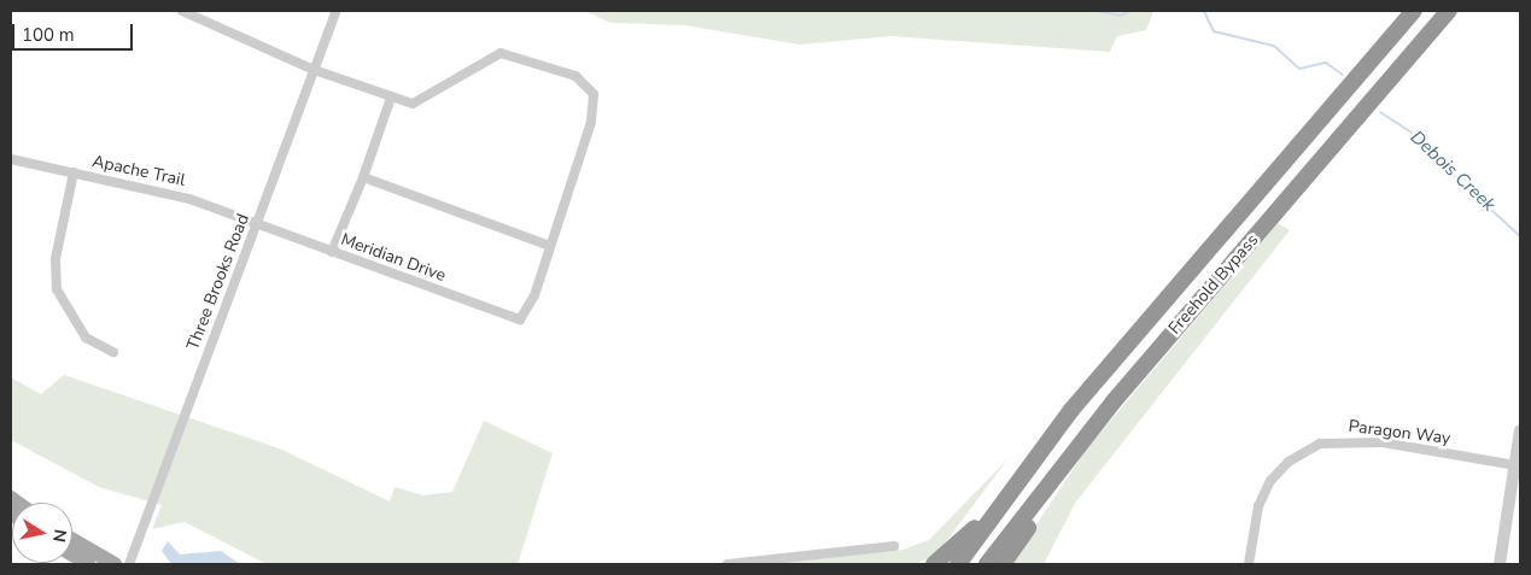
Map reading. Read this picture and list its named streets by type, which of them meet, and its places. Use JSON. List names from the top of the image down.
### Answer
{
  "streets": {
    "highway": ["Freehold Bypass"],
    "street": [
      "Apache Trail",
      "Meridian Drive",
      "Three Brooks Road",
      "Paragon Way"
    ]
  },
  "crossings": [
    ["Apache Trail", "Meridian Drive"],
    ["Apache Trail", "Three Brooks Road"],
    ["Meridian Drive", "Three Brooks Road"]
  ],
  "water": ["Debois Creek"],
  "scale_bar": "100 m",
  "north": "right"
}
